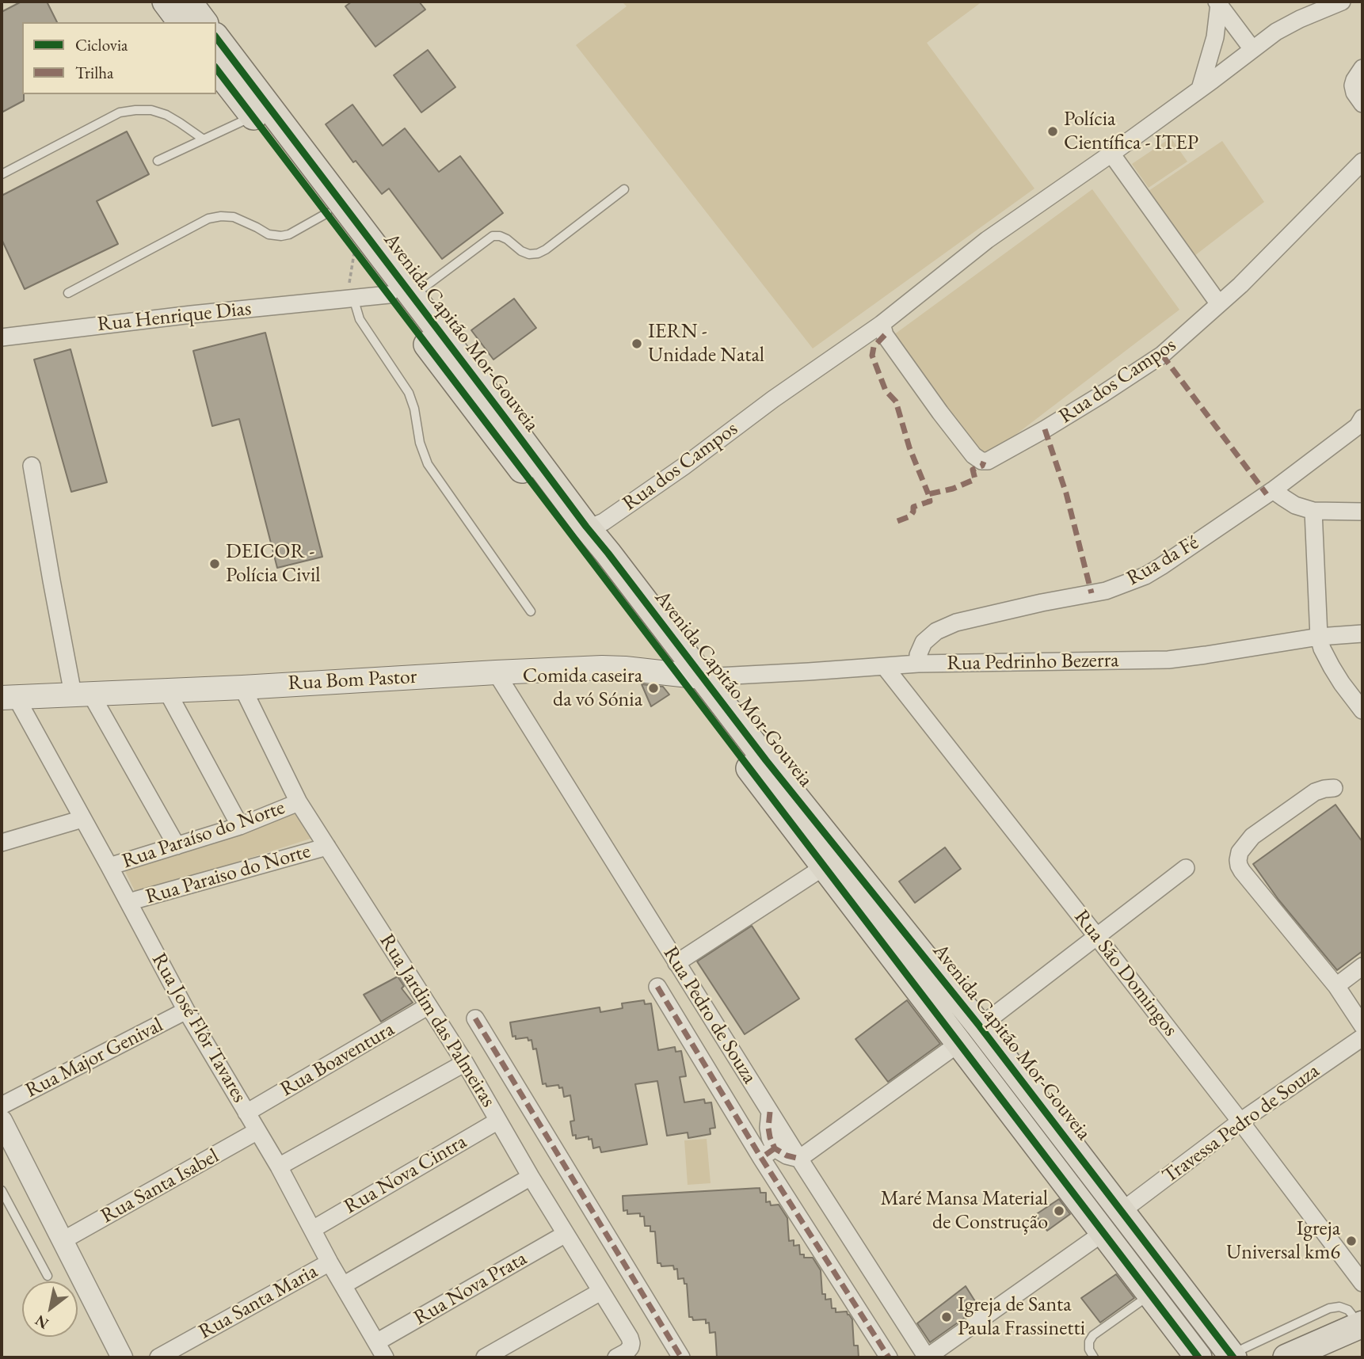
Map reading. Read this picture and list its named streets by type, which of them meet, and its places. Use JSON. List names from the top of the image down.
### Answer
{
  "streets": {
    "main road": ["Avenida Capitão Mor-Gouveia", "Rua Bom Pastor"],
    "street": [
      "Rua Henrique Dias",
      "Rua dos Campos",
      "Rua da Fé",
      "Rua Pedrinho Bezerra",
      "Rua Paraíso do Norte",
      "Rua Paraiso do Norte",
      "Rua São Domingos",
      "Rua Pedro de Souza",
      "Rua Jardim das Palmeiras",
      "Rua José Flôr Tavares",
      "Rua Major Genival",
      "Rua Boaventura",
      "Travessa Pedro de Souza",
      "Rua Nova Cintra",
      "Rua Santa Isabel",
      "Rua Nova Prata",
      "Rua Santa Maria"
    ]
  },
  "crossings": [
    ["Rua Henrique Dias", "Avenida Capitão Mor-Gouveia"],
    ["Avenida Capitão Mor-Gouveia", "Rua dos Campos"],
    ["Avenida Capitão Mor-Gouveia", "Rua Pedrinho Bezerra"],
    ["Avenida Capitão Mor-Gouveia", "Rua Bom Pastor"],
    ["Avenida Capitão Mor-Gouveia", "Travessa Pedro de Souza"],
    ["Rua da Fé", "Rua Pedrinho Bezerra"],
    ["Rua Pedrinho Bezerra", "Rua Bom Pastor"],
    ["Rua Pedrinho Bezerra", "Rua São Domingos"],
    ["Rua Bom Pastor", "Rua Pedro de Souza"],
    ["Rua Bom Pastor", "Rua Jardim das Palmeiras"],
    ["Rua Bom Pastor", "Rua José Flôr Tavares"],
    ["Rua Paraíso do Norte", "Rua Jardim das Palmeiras"],
    ["Rua Paraíso do Norte", "Rua José Flôr Tavares"],
    ["Rua Paraiso do Norte", "Rua Jardim das Palmeiras"],
    ["Rua Paraiso do Norte", "Rua José Flôr Tavares"],
    ["Rua São Domingos", "Travessa Pedro de Souza"],
    ["Rua Jardim das Palmeiras", "Rua Boaventura"],
    ["Rua Jardim das Palmeiras", "Rua Nova Cintra"],
    ["Rua Jardim das Palmeiras", "Rua Nova Prata"],
    ["Rua José Flôr Tavares", "Rua Major Genival"],
    ["Rua José Flôr Tavares", "Rua Boaventura"],
    ["Rua José Flôr Tavares", "Rua Nova Cintra"],
    ["Rua José Flôr Tavares", "Rua Santa Isabel"],
    ["Rua José Flôr Tavares", "Rua Nova Prata"],
    ["Rua José Flôr Tavares", "Rua Santa Maria"]
  ],
  "places": [
    "Polícia Científica - ITEP",
    "IERN - Unidade Natal",
    "DEICOR - Polícia Civil",
    "Comida caseira da vó Sónia",
    "Maré Mansa Material de Construção",
    "Igreja Universal km6",
    "Igreja de Santa Paula Frassinetti"
  ],
  "legend": ["Ciclovia", "Trilha"],
  "north": "bottom left"
}
